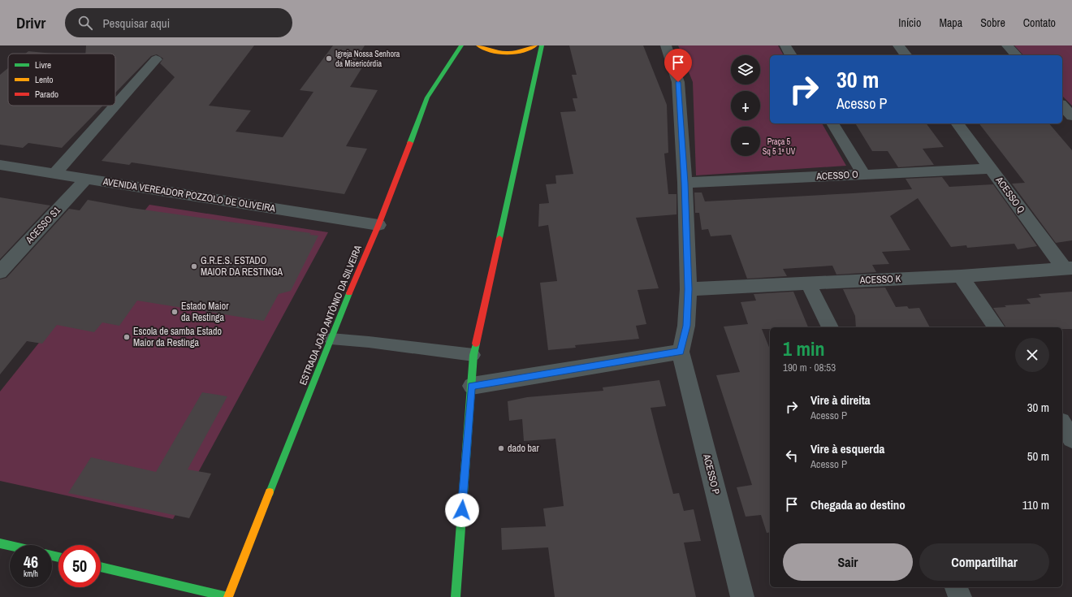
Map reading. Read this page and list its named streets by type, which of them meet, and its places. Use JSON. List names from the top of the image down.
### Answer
{
  "streets": {
    "main road": ["ESTRADA JOÃO ANTÔNIO DA SILVEIRA"],
    "street": [
      "ACESSO O",
      "AVENIDA VEREADOR POZZOLO DE OLIVEIRA",
      "ACESSO Q",
      "ACESSO S1",
      "ACESSO K",
      "ACESSO P"
    ]
  },
  "crossings": [
    ["ACESSO O", "ACESSO Q"],
    ["ACESSO O", "ACESSO P"],
    ["AVENIDA VEREADOR POZZOLO DE OLIVEIRA", "ACESSO S1"],
    ["AVENIDA VEREADOR POZZOLO DE OLIVEIRA", "ESTRADA JOÃO ANTÔNIO DA SILVEIRA"],
    ["ACESSO Q", "ACESSO K"],
    ["ACESSO K", "ACESSO P"]
  ],
  "parks": ["Praça 5 Sq 5 1ª UV"],
  "places": [
    "Igreja Nossa Senhora da Misericórdia",
    "G.R.E.S. ESTADO MAIOR DA RESTINGA",
    "Estado Maior da Restinga",
    "Escola de samba Estado Maior da Restinga",
    "dado bar"
  ],
  "legend": ["Livre", "Lento", "Parado"],
  "page": {
    "header": "Drivr",
    "search": "Pesquisar aqui",
    "nav": [
      "Início",
      "Mapa",
      "Sobre",
      "Contato"
    ],
    "map_buttons": ["+", "−"],
    "turn": ["30 m", "Acesso P"],
    "heading": ["1 min", "190 m · 08:53"],
    "list": [
      {
        "name": "Vire à direita",
        "note": "Acesso P",
        "value": "30 m"
      },
      {
        "name": "Vire à esquerda",
        "note": "Acesso P",
        "value": "50 m"
      },
      {
        "name": "Chegada ao destino",
        "value": "110 m"
      }
    ],
    "buttons": ["Sair", "Compartilhar"],
    "speed": "46 km/h",
    "limit": "50"
  }
}
